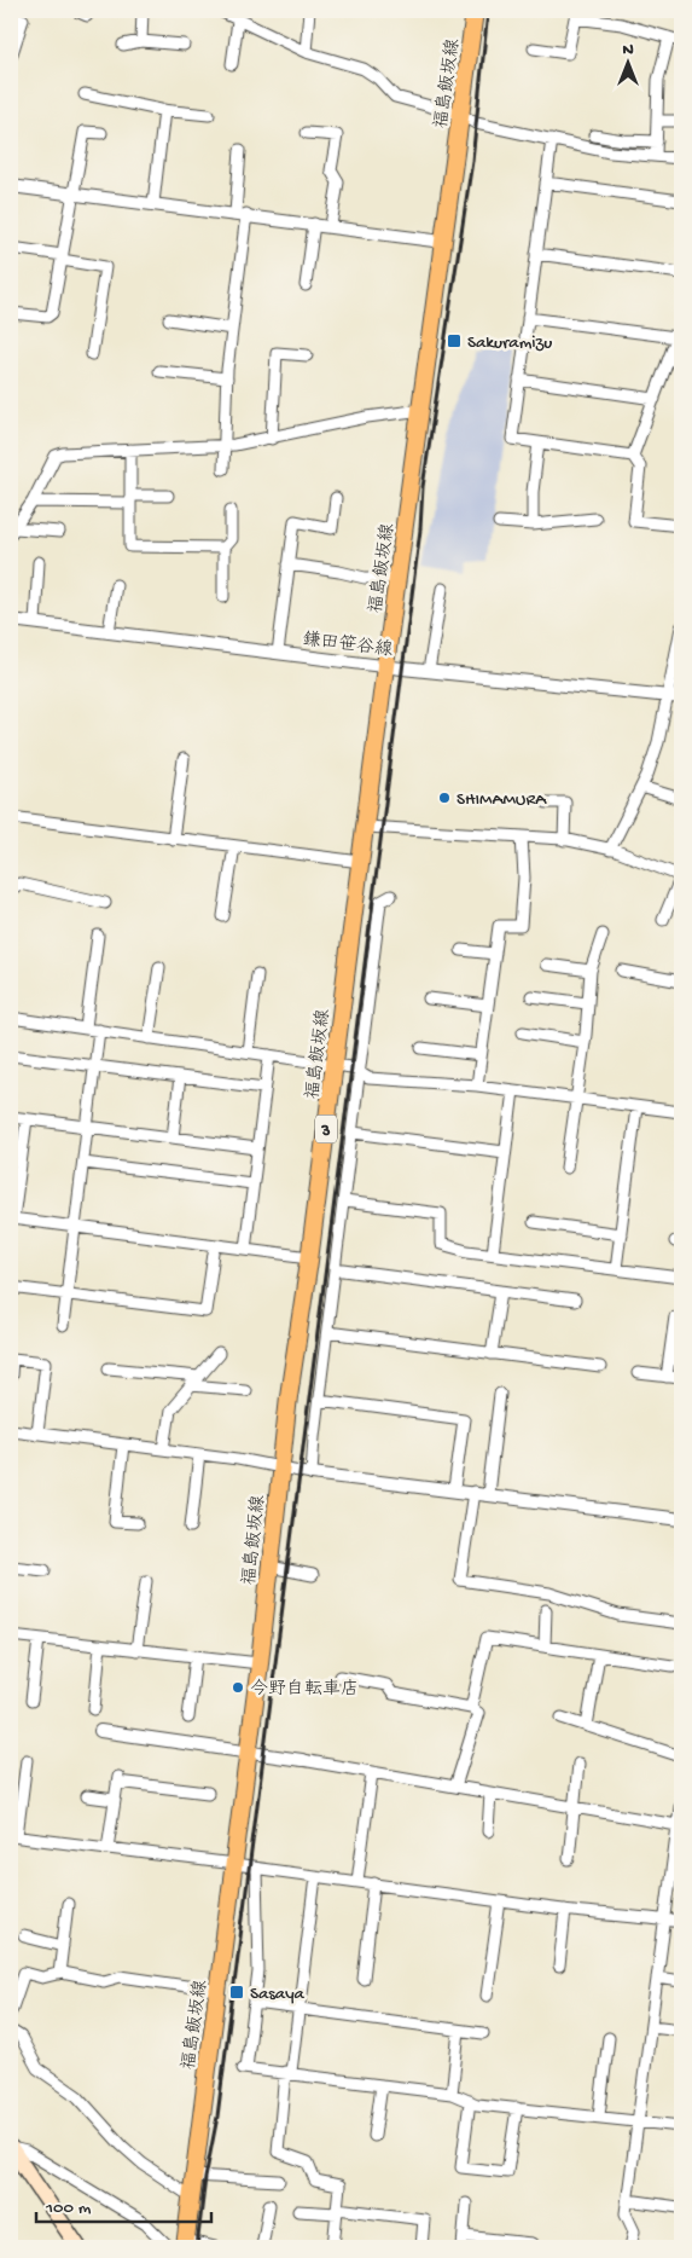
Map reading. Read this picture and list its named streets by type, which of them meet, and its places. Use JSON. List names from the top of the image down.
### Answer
{
  "streets": {
    "main road": ["福島飯坂線", "3"],
    "street": ["鎌田笹谷線"]
  },
  "crossings": [
    ["福島飯坂線", "鎌田笹谷線"]
  ],
  "places": {
    "transit": ["Sakuramizu", "Sasaya"],
    "other": ["SHIMAMURA", "今野自転車店"]
  },
  "scale_bar": "100 m",
  "north": "top"
}
